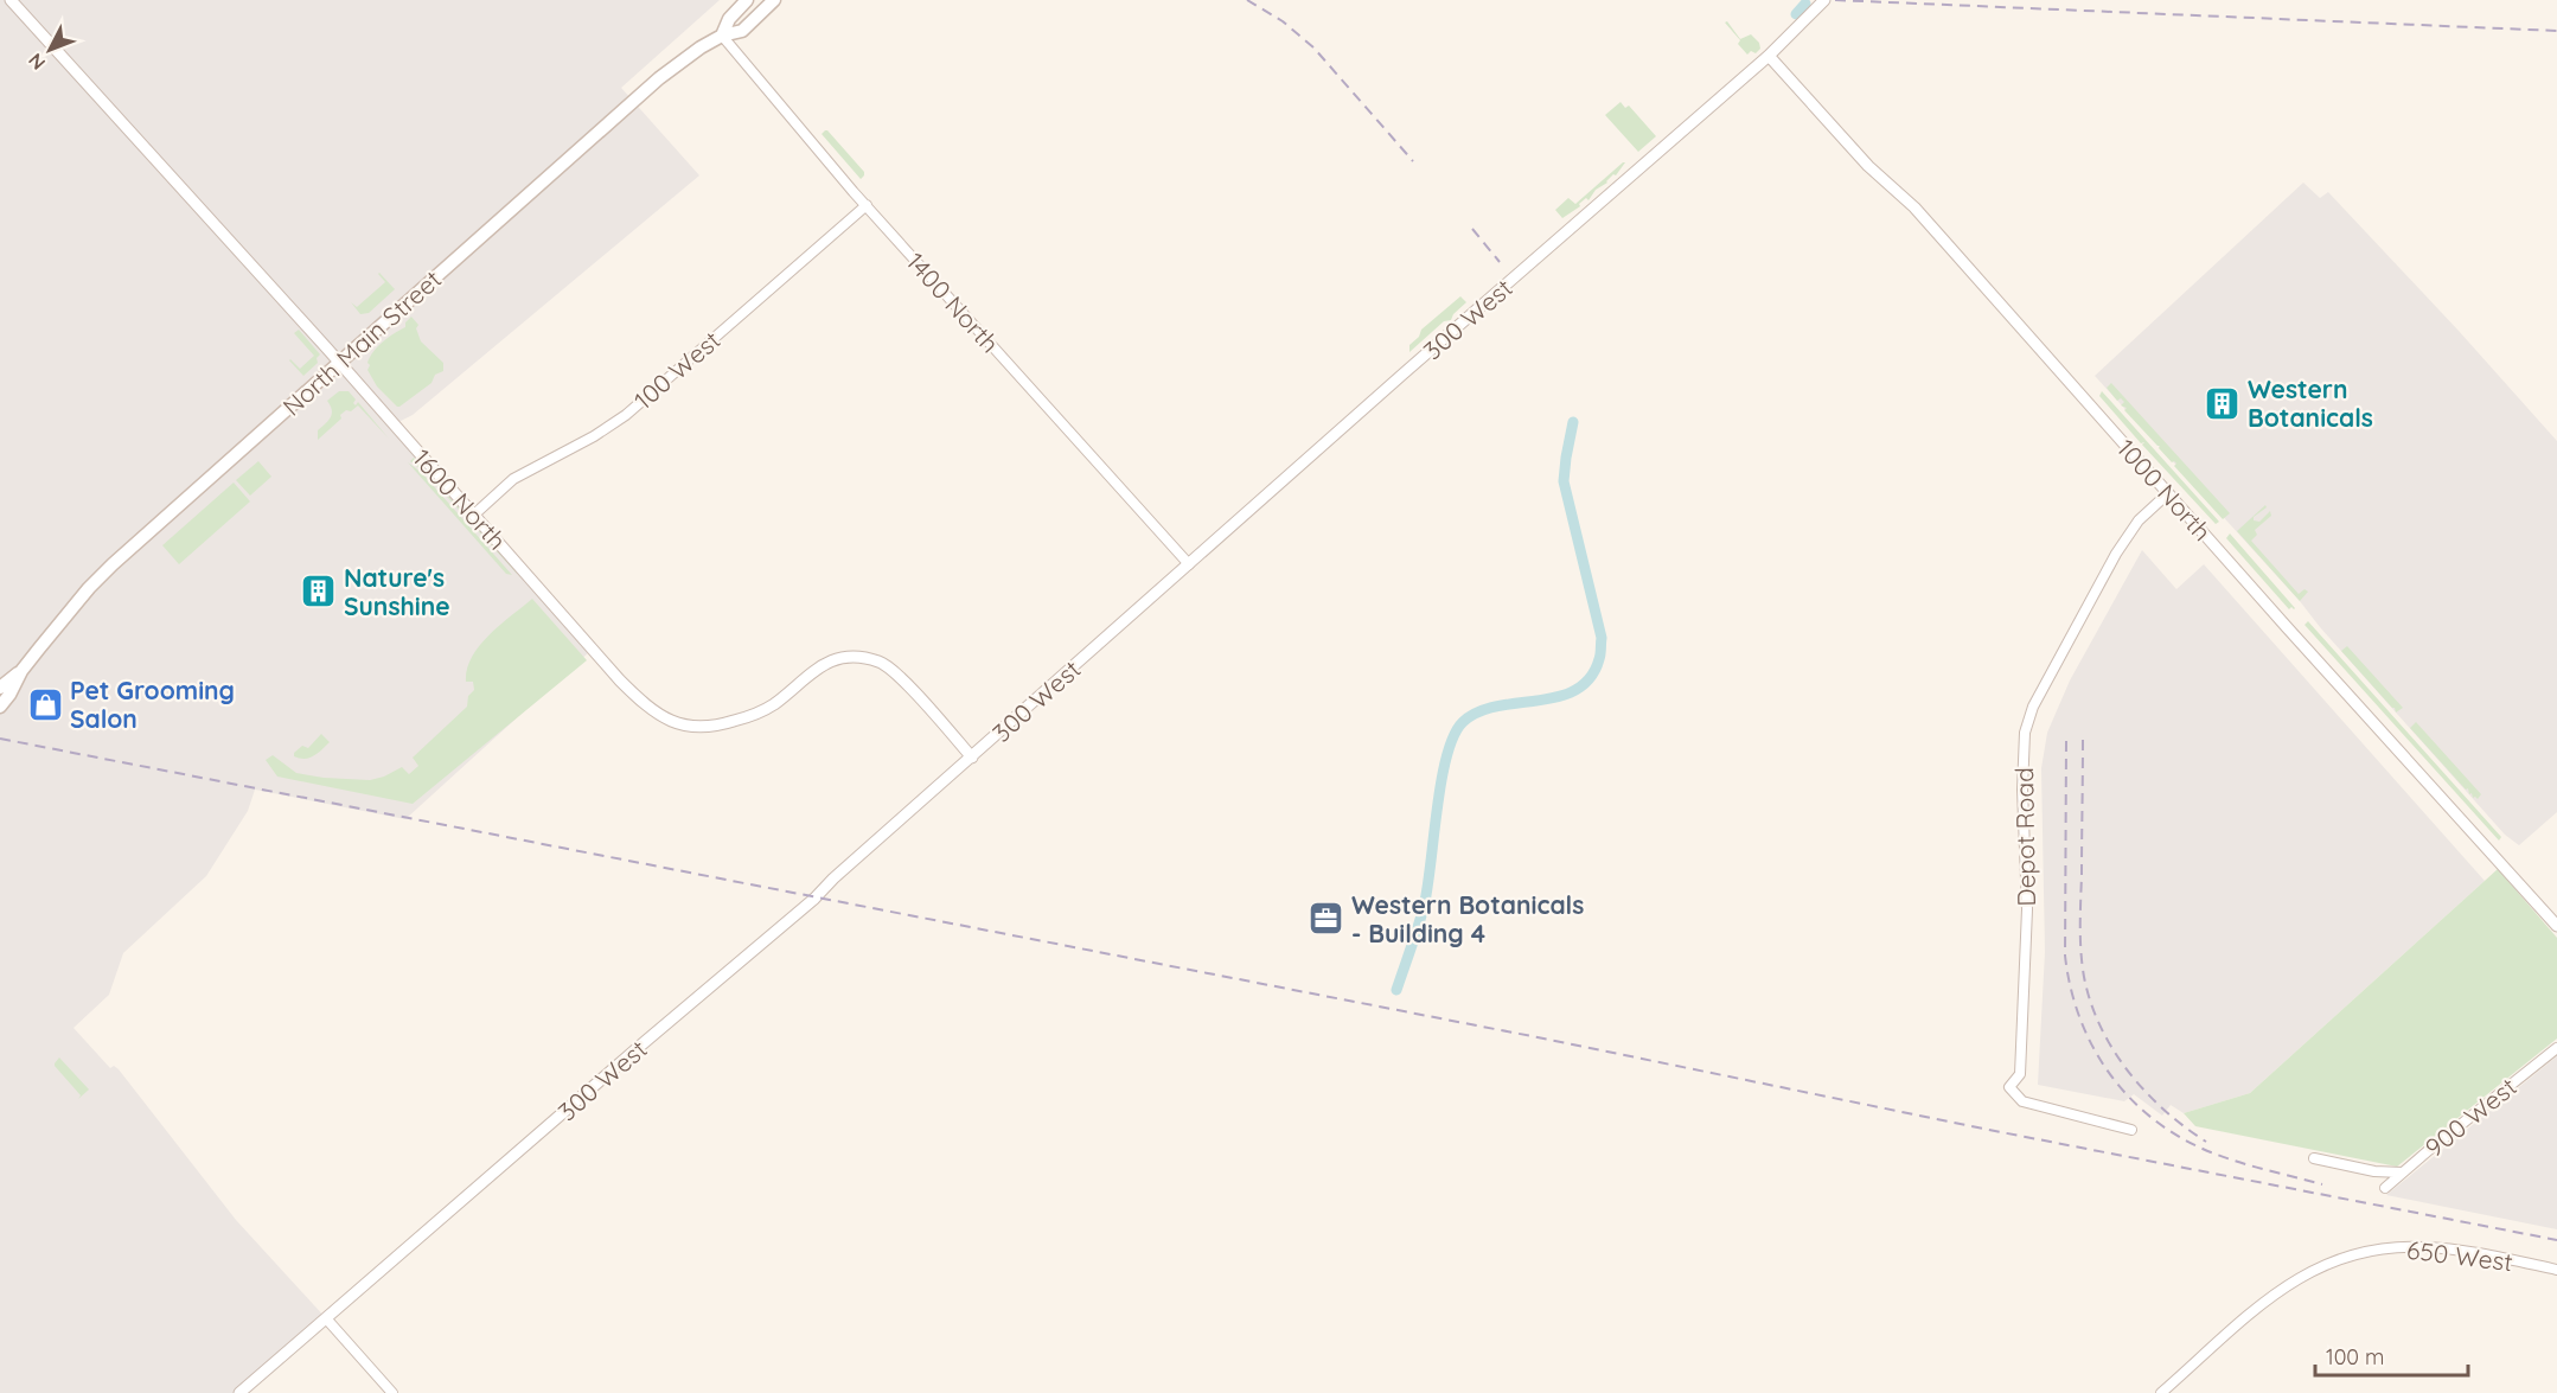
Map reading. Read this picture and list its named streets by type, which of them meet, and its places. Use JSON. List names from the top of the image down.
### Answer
{
  "streets": {
    "main road": ["North Main Street"],
    "street": [
      "1400 North",
      "300 West",
      "100 West",
      "1000 North",
      "1600 North",
      "Depot Road",
      "900 West",
      "650 West"
    ]
  },
  "crossings": [
    ["1400 North", "300 West"],
    ["1400 North", "North Main Street"],
    ["1400 North", "100 West"],
    ["300 West", "1000 North"],
    ["300 West", "1600 North"],
    ["North Main Street", "1600 North"],
    ["100 West", "1600 North"],
    ["1000 North", "Depot Road"]
  ],
  "places": {
    "building": ["Western Botanicals", "Nature's Sunshine"],
    "shop": ["Pet Grooming Salon"],
    "office": ["Western Botanicals - Building 4"]
  },
  "scale_bar": "100 m",
  "north": "bottom left"
}
